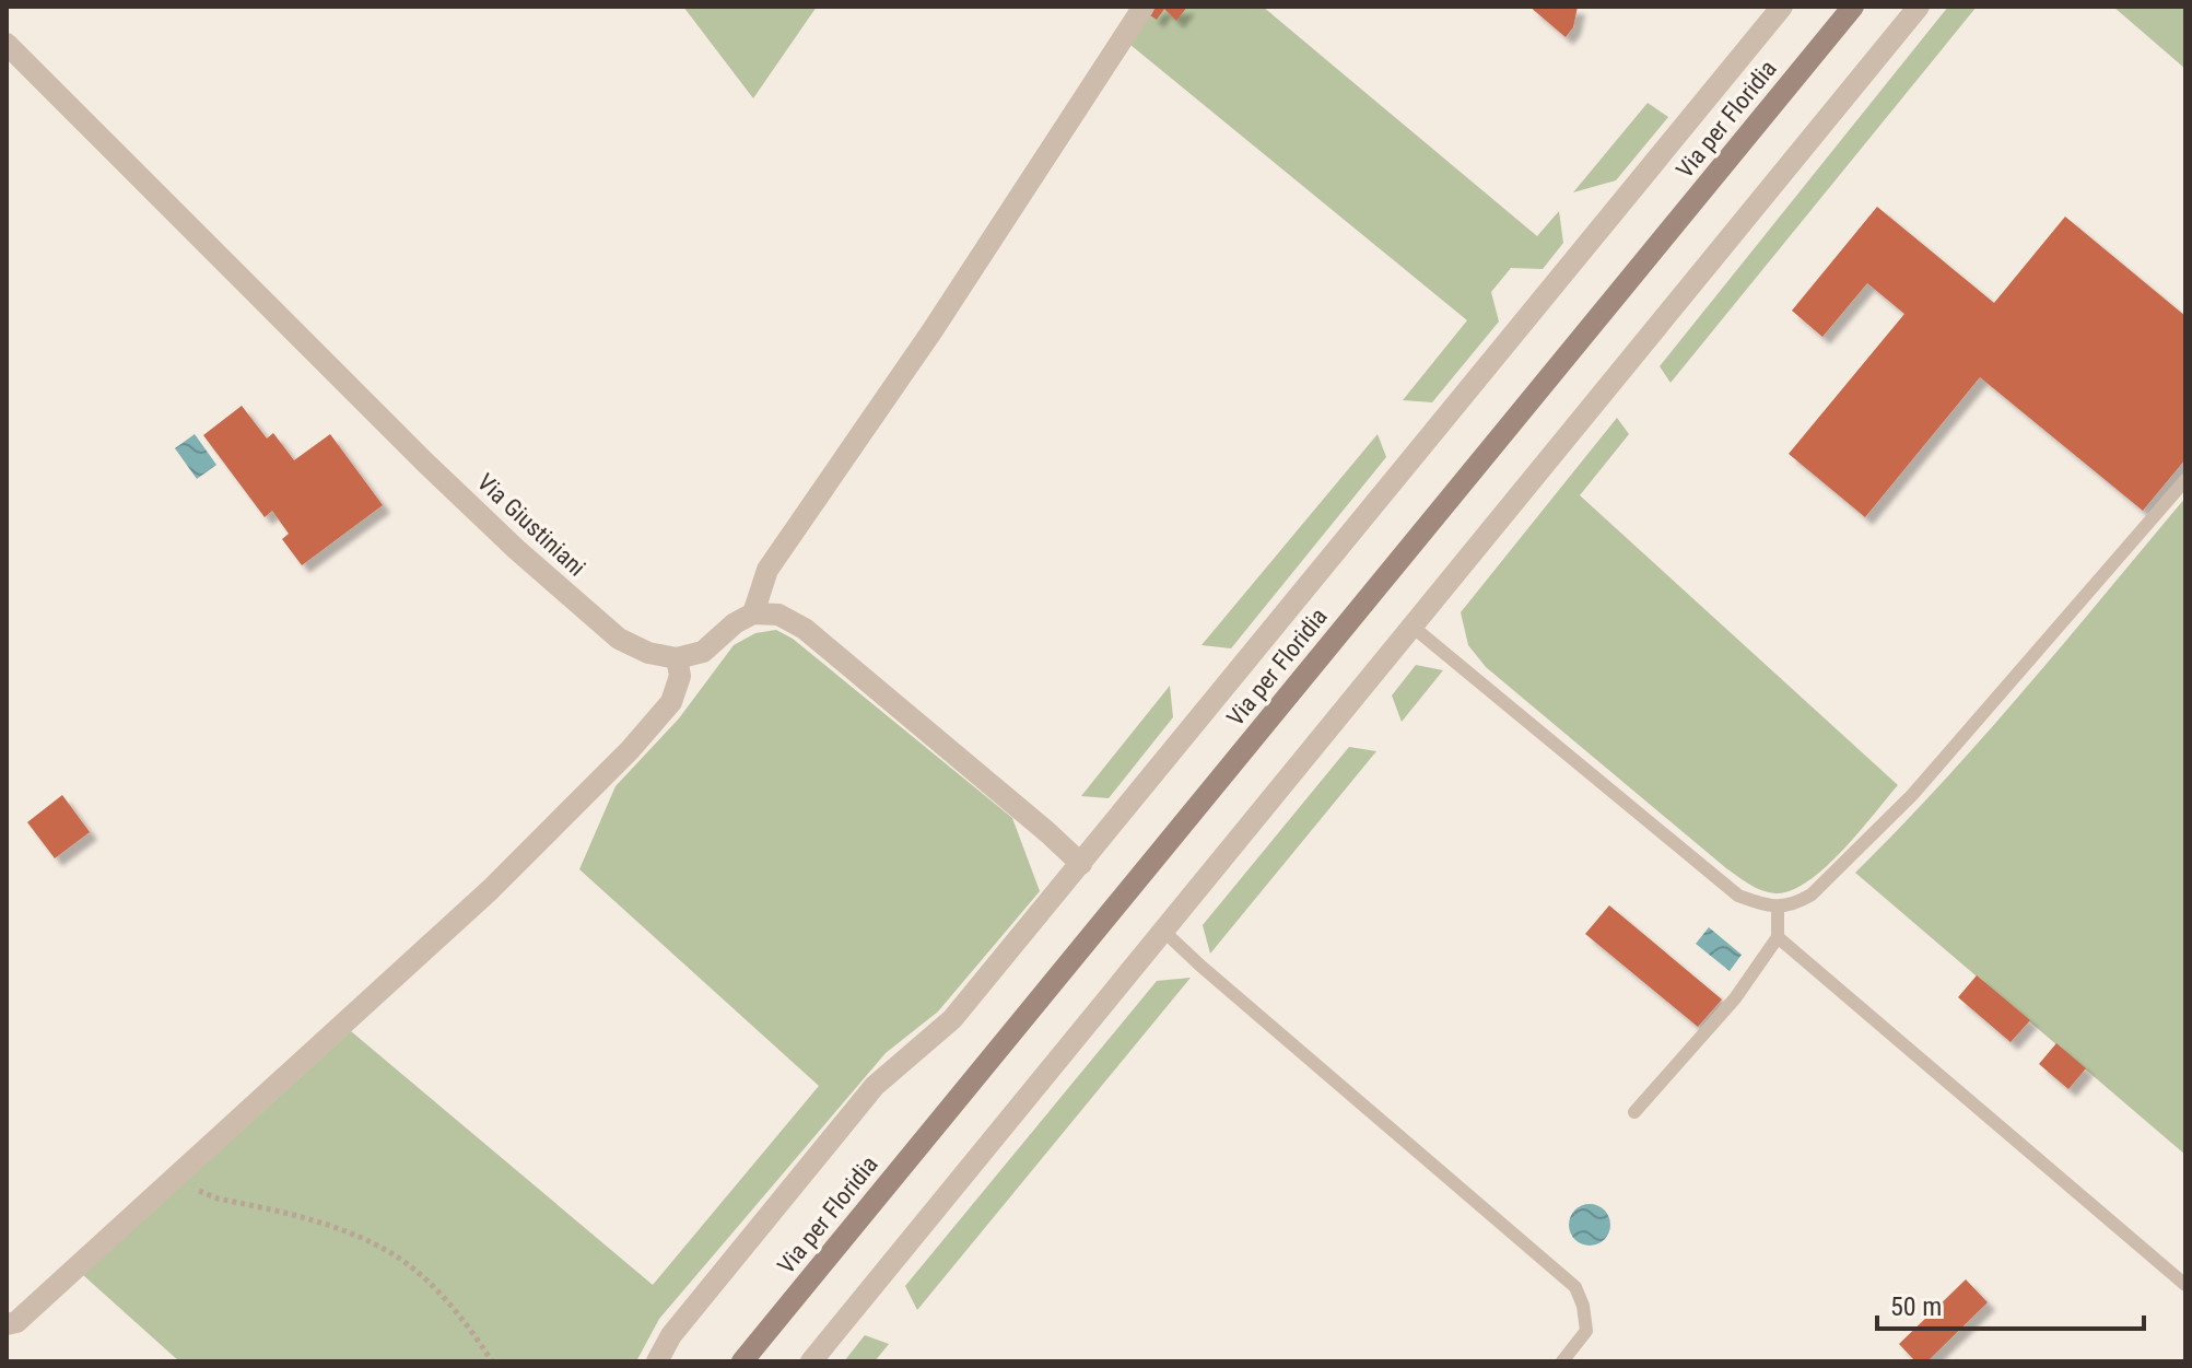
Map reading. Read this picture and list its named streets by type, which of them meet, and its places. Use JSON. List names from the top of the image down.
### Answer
{
  "streets": {
    "main road": ["Via per Floridia"],
    "street": ["Via Giustiniani"]
  },
  "scale_bar": "50 m"
}
